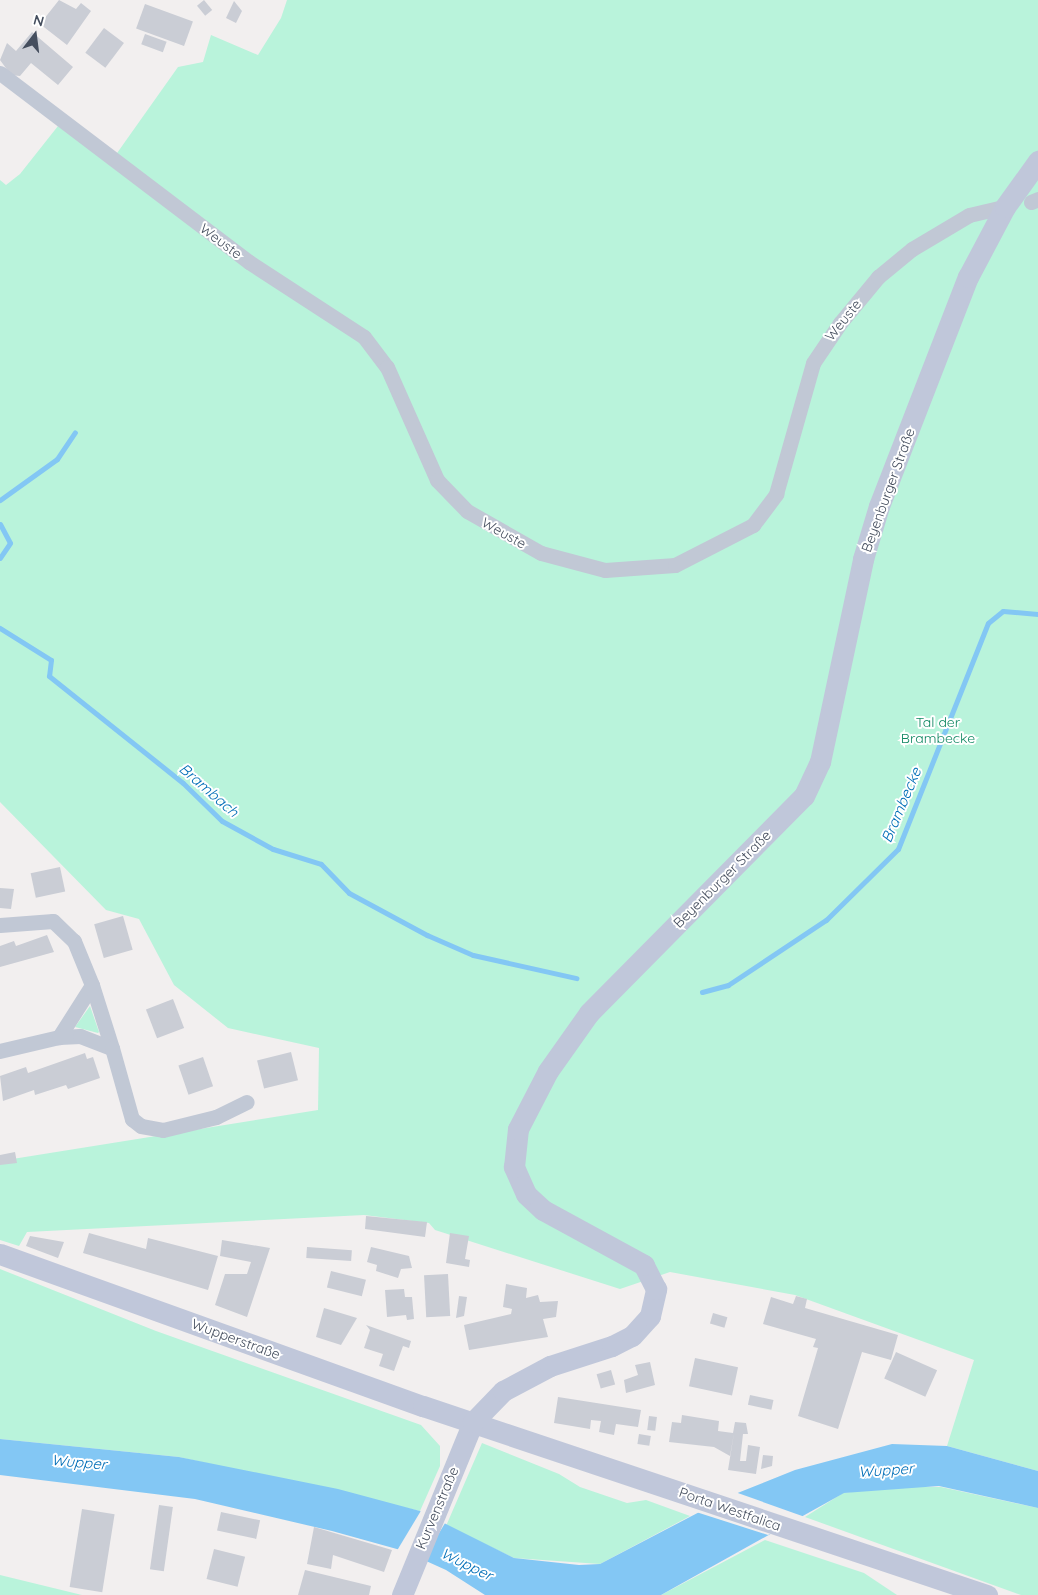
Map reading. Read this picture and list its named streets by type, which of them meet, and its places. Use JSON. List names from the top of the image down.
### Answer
{
  "streets": {
    "main road": [
      "Beyenburger Straße",
      "Wupperstraße",
      "Kurvenstraße",
      "Porta Westfalica"
    ],
    "street": ["Weuste"]
  },
  "crossings": [
    ["Weuste", "Beyenburger Straße"],
    ["Beyenburger Straße", "Wupperstraße"],
    ["Beyenburger Straße", "Kurvenstraße"],
    ["Beyenburger Straße", "Porta Westfalica"],
    ["Wupperstraße", "Kurvenstraße"],
    ["Wupperstraße", "Porta Westfalica"],
    ["Kurvenstraße", "Porta Westfalica"]
  ],
  "water": ["Brambach", "Brambecke", "Wupper"],
  "parks": ["Tal der Brambecke"],
  "north": "top"
}
